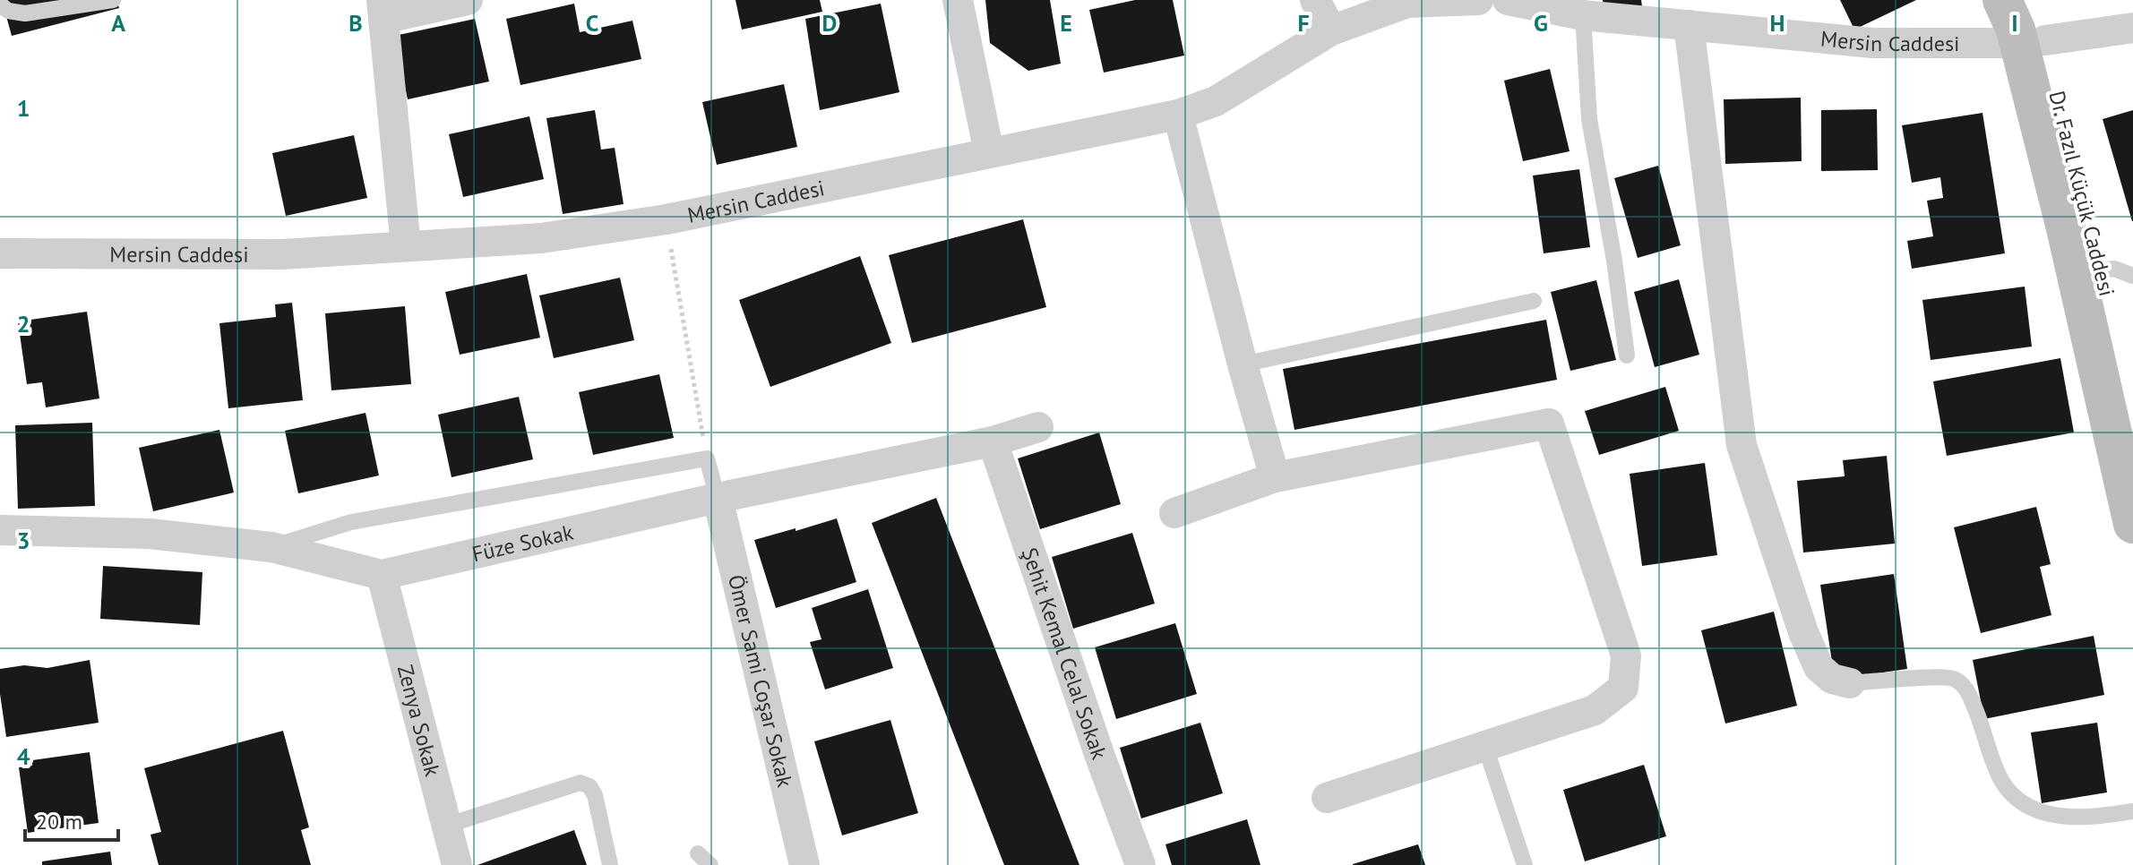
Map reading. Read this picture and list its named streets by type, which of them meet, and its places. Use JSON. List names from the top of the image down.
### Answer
{
  "streets": {
    "street": [
      "Mersin Caddesi",
      "Dr. Fazıl Küçük Caddesi",
      "Füze Sokak",
      "Şehit Kemal Celal Sokak",
      "Ömer Sami Coşar Sokak",
      "Zenya Sokak"
    ]
  },
  "crossings": [
    ["Mersin Caddesi", "Dr. Fazıl Küçük Caddesi"],
    ["Füze Sokak", "Şehit Kemal Celal Sokak"],
    ["Füze Sokak", "Ömer Sami Coşar Sokak"],
    ["Füze Sokak", "Zenya Sokak"]
  ],
  "scale_bar": "20 m",
  "grid": {
    "columns": [
      "A",
      "B",
      "C",
      "D",
      "E",
      "F",
      "G",
      "H",
      "I"
    ],
    "rows": [
      "1",
      "2",
      "3",
      "4"
    ]
  }
}
